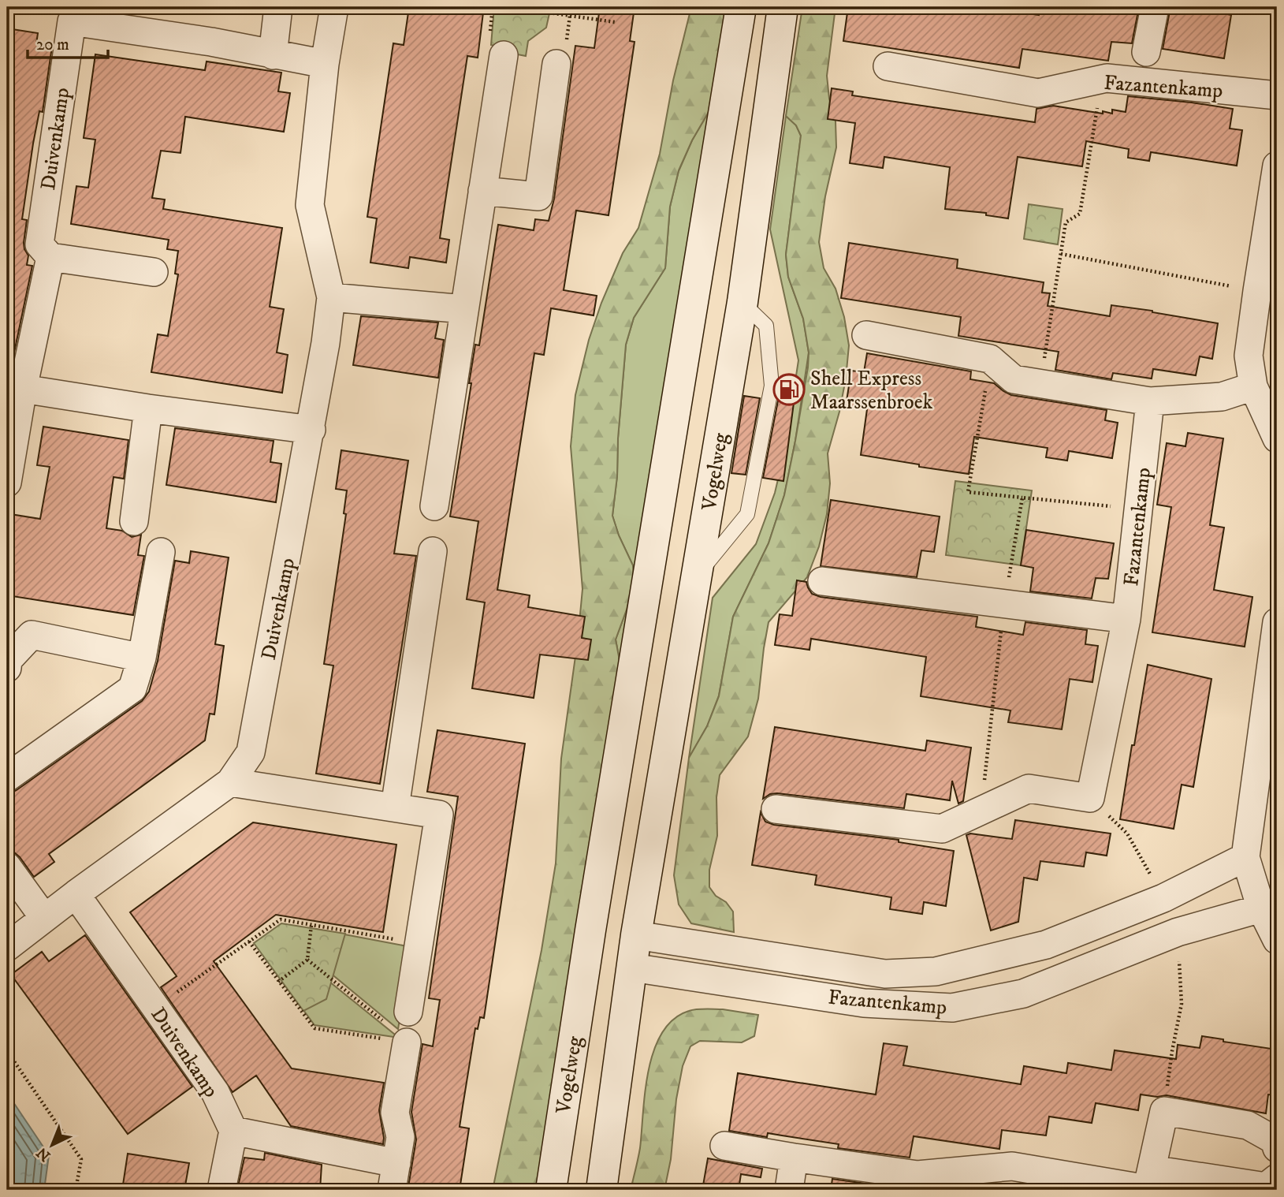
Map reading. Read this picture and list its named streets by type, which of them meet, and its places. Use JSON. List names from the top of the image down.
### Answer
{
  "streets": {
    "street": ["Fazantenkamp", "Duivenkamp", "Vogelweg"]
  },
  "crossings": [
    ["Fazantenkamp", "Vogelweg"]
  ],
  "places": {
    "fuel station": ["Shell Express Maarssenbroek"]
  },
  "scale_bar": "20 m",
  "north": "bottom left"
}
